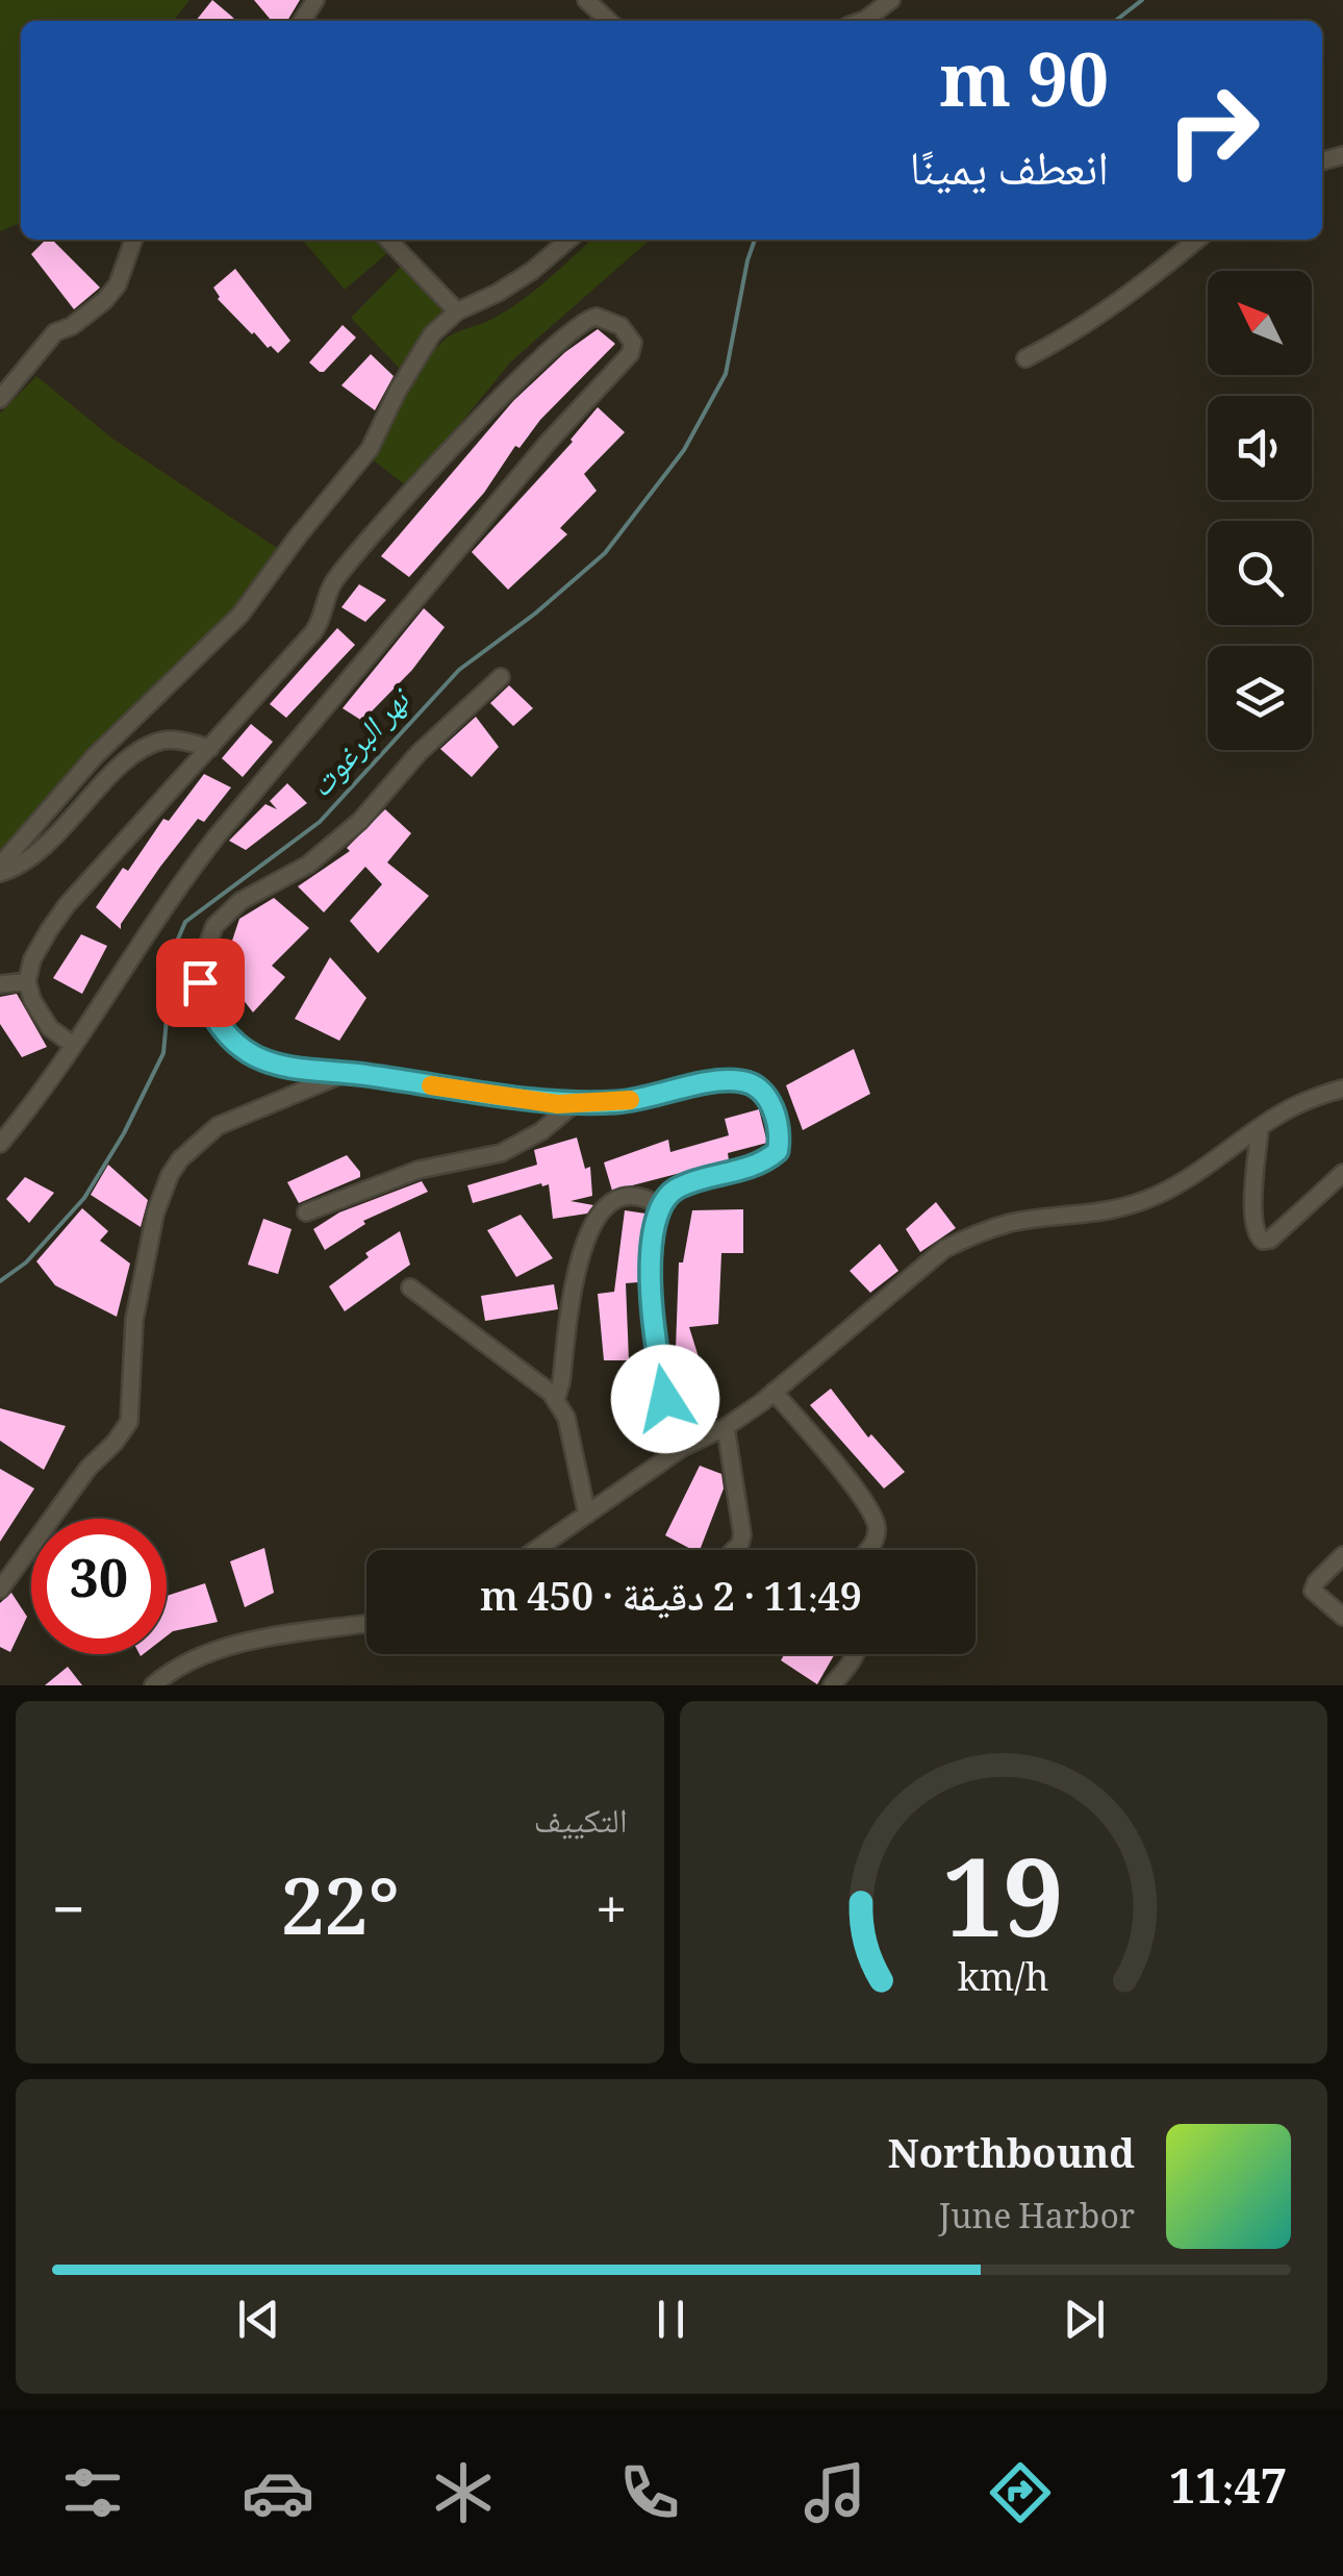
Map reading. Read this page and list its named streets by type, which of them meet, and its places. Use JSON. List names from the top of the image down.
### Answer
{
  "water": ["نهر البرغوت"],
  "north": "top left",
  "page": {
    "turn": ["90 m", "انعطف يمينًا"],
    "limit": "30",
    "trip": "11:49 · 2 دقيقة · 450 m",
    "tile": "التكييف",
    "heat": ["−", "22°", "+"],
    "song": ["Northbound", "June Harbor"],
    "tabs": "11:47",
    "gauge": ["19", "km/h"]
  }
}
